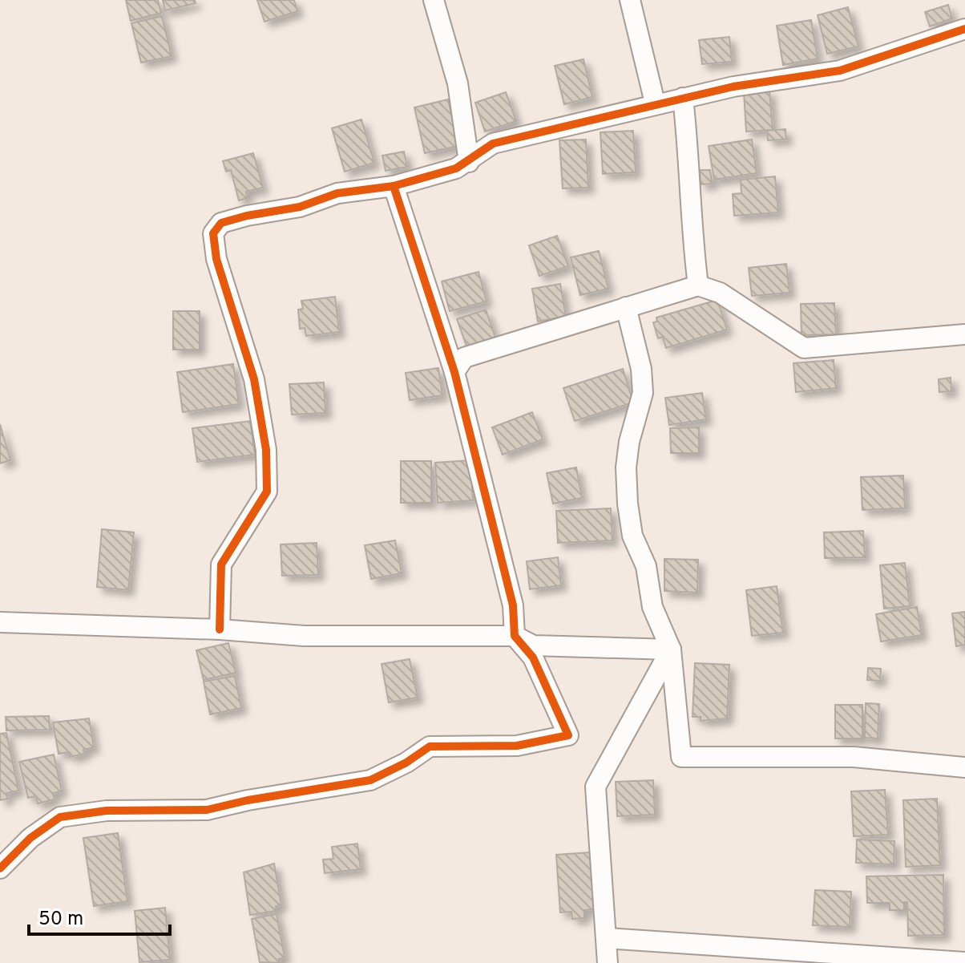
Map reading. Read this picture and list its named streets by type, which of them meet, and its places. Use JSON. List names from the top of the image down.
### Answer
{
  "scale_bar": "50 m"
}
